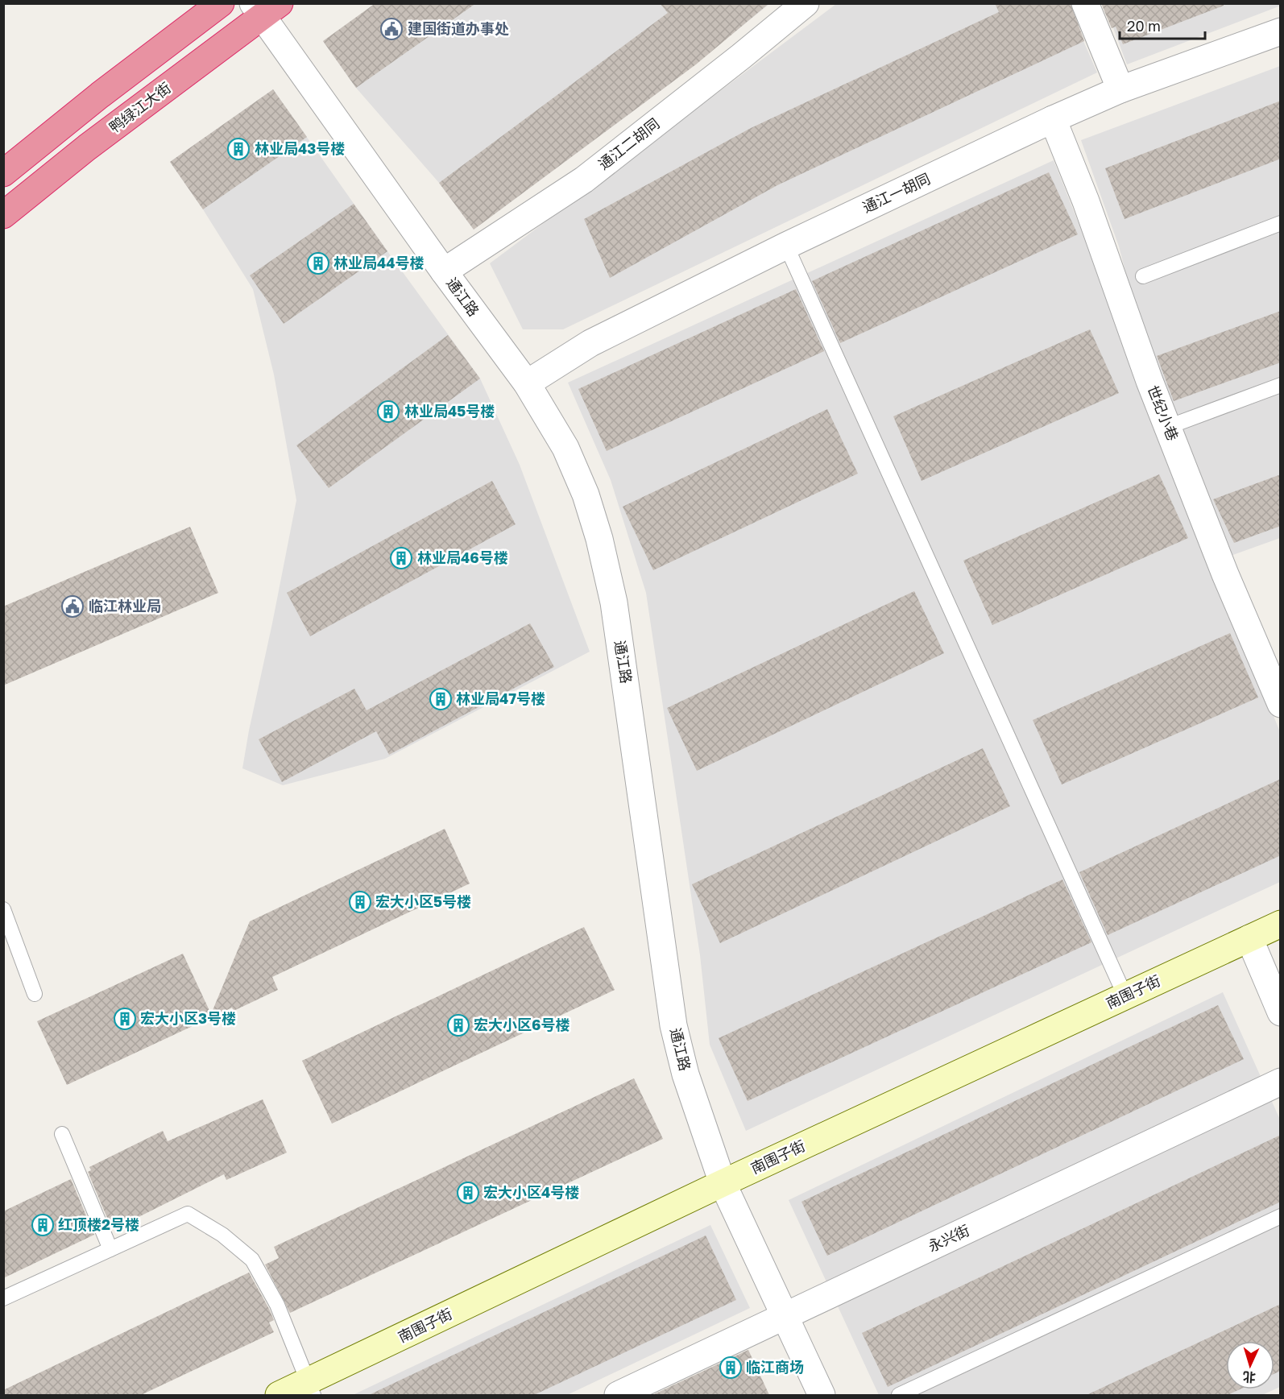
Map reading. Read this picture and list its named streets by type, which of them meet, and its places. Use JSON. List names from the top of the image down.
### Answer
{
  "streets": {
    "highway": ["鸭绿江大街"],
    "street": [
      "通江二胡同",
      "通江一胡同",
      "通江路",
      "世纪小巷",
      "南围子街",
      "永兴街"
    ]
  },
  "crossings": [
    ["鸭绿江大街", "通江路"],
    ["通江二胡同", "通江路"],
    ["通江一胡同", "通江路"],
    ["通江一胡同", "世纪小巷"],
    ["通江路", "南围子街"],
    ["通江路", "永兴街"]
  ],
  "places": {
    "public building": ["建国街道办事处", "临江林业局"],
    "building": [
      "林业局43号楼",
      "林业局44号楼",
      "林业局45号楼",
      "林业局46号楼",
      "林业局47号楼",
      "宏大小区5号楼",
      "宏大小区3号楼",
      "宏大小区6号楼",
      "宏大小区4号楼",
      "红顶楼2号楼",
      "临江商场"
    ]
  },
  "scale_bar": "20 m",
  "north": "bottom"
}
